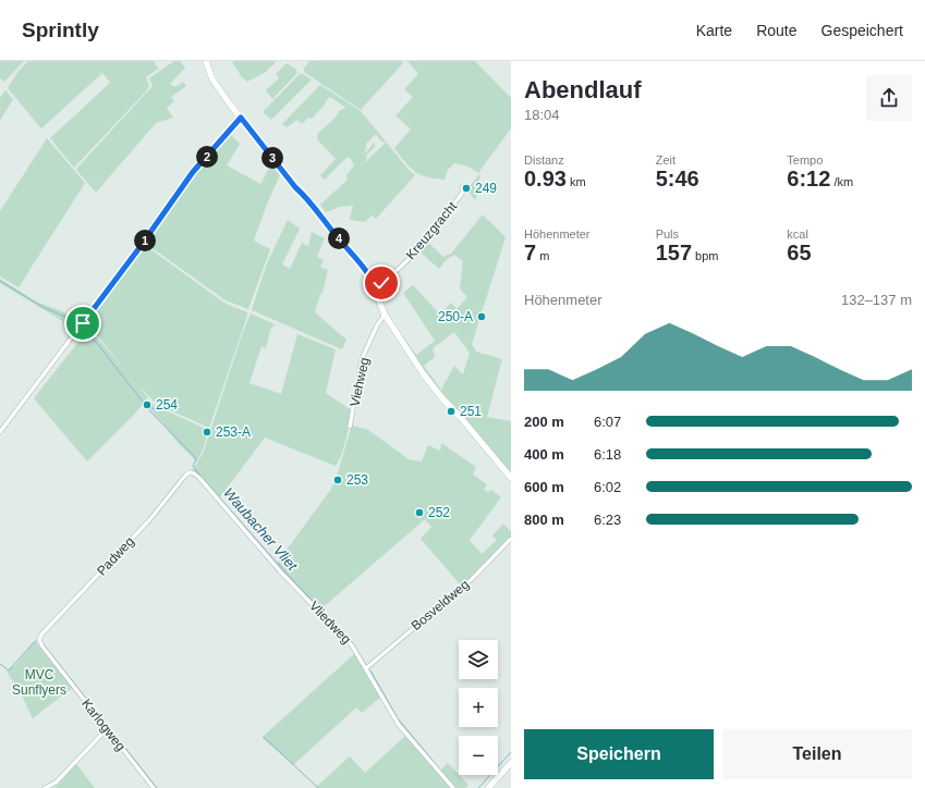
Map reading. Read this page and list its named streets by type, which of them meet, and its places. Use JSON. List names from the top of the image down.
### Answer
{
  "streets": {
    "street": [
      "Kreuzgracht",
      "Viehweg",
      "Padweg",
      "Bosveldweg",
      "Vliedweg",
      "Karlogweg"
    ]
  },
  "crossings": [
    ["Padweg", "Vliedweg"],
    ["Padweg", "Karlogweg"],
    ["Bosveldweg", "Vliedweg"]
  ],
  "water": ["Waubacher Vliet"],
  "parks": ["MVC Sunflyers"],
  "places": [
    "249",
    "250-A",
    "254",
    "251",
    "253-A",
    "253",
    "252"
  ],
  "page": {
    "header": "Sprintly",
    "nav": ["Karte", "Route", "Gespeichert"],
    "heading": ["Abendlauf", "18:04"],
    "stats": [
      ["Distanz", "0.93 km"],
      ["Zeit", "5:46"],
      ["Tempo", "6:12 /km"],
      ["Höhenmeter", "7 m"],
      ["Puls", "157 bpm"],
      ["kcal", "65"]
    ],
    "pins": [
      "2",
      "3",
      "4",
      "1"
    ],
    "chart": ["Höhenmeter", "132–137 m"],
    "list": [
      {
        "name": "200 m",
        "note": "6:07"
      },
      {
        "name": "400 m",
        "note": "6:18"
      },
      {
        "name": "600 m",
        "note": "6:02"
      },
      {
        "name": "800 m",
        "note": "6:23"
      }
    ],
    "map_buttons": ["+", "−"],
    "buttons": ["Speichern", "Teilen"]
  }
}
